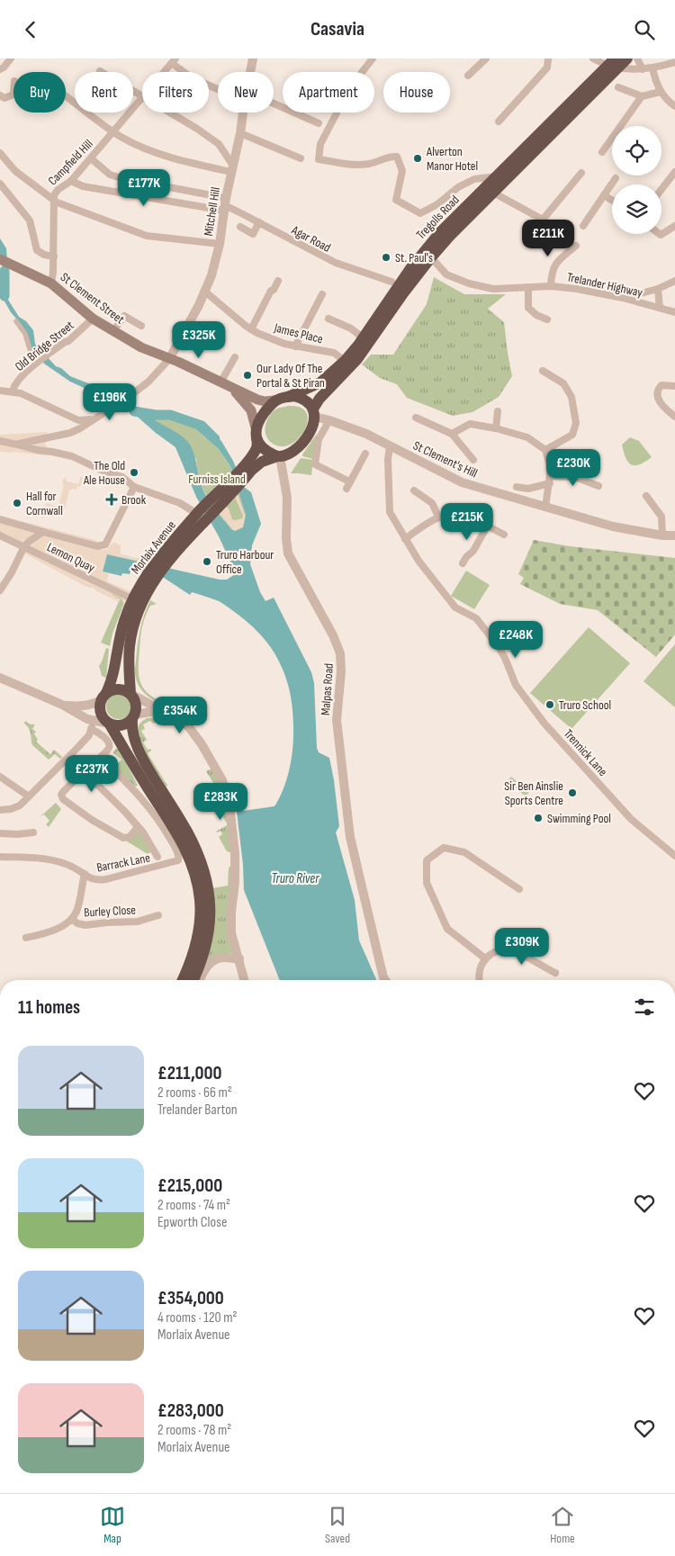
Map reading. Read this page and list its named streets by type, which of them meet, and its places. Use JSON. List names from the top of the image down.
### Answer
{
  "streets": {
    "highway": ["Tregolls Road", "Morlaix Avenue"],
    "main road": ["St Clement Street"],
    "street": [
      "Campfield Hill",
      "Mitchell Hill",
      "Agar Road",
      "Trelander Highway",
      "James Place",
      "Old Bridge Street",
      "St Clement's Hill",
      "Lemon Quay",
      "Malpas Road",
      "Trennick Lane",
      "Barrack Lane",
      "Burley Close"
    ]
  },
  "crossings": [
    ["Campfield Hill", "St Clement Street"],
    ["Mitchell Hill", "Agar Road"],
    ["Mitchell Hill", "St Clement Street"],
    ["Mitchell Hill", "James Place"],
    ["Tregolls Road", "Agar Road"],
    ["Tregolls Road", "Trelander Highway"],
    ["Tregolls Road", "St Clement Street"],
    ["Tregolls Road", "James Place"],
    ["Tregolls Road", "St Clement's Hill"],
    ["Tregolls Road", "Morlaix Avenue"],
    ["Tregolls Road", "Malpas Road"],
    ["St Clement Street", "Old Bridge Street"],
    ["St Clement Street", "St Clement's Hill"],
    ["St Clement Street", "Morlaix Avenue"],
    ["St Clement Street", "Malpas Road"],
    ["St Clement's Hill", "Morlaix Avenue"],
    ["St Clement's Hill", "Malpas Road"],
    ["St Clement's Hill", "Trennick Lane"],
    ["Morlaix Avenue", "Lemon Quay"],
    ["Morlaix Avenue", "Malpas Road"]
  ],
  "water": ["Truro River"],
  "parks": ["Furniss Island"],
  "places": {
    "other": [
      "Alverton Manor Hotel",
      "St. Paul's",
      "Our Lady Of The Portal & St Piran",
      "The Old Ale House",
      "Hall for Cornwall",
      "Truro Harbour Office",
      "Truro School",
      "Sir Ben Ainslie Sports Centre",
      "Swimming Pool"
    ],
    "health": ["Brook"]
  },
  "page": {
    "header": "Casavia",
    "chip": [
      "Buy",
      "Rent",
      "Filters",
      "New",
      "Apartment",
      "House"
    ],
    "price": [
      "£177K",
      "£211K",
      "£325K",
      "£196K",
      "£230K",
      "£215K",
      "£248K",
      "£354K",
      "£237K",
      "£283K",
      "£309K"
    ],
    "heading": "11 homes",
    "list": [
      {
        "name": "£211,000",
        "note": "2 rooms · 66 m² · Trelander Barton"
      },
      {
        "name": "£215,000",
        "note": "2 rooms · 74 m² · Epworth Close"
      },
      {
        "name": "£354,000",
        "note": "4 rooms · 120 m² · Morlaix Avenue"
      },
      {
        "name": "£283,000",
        "note": "2 rooms · 78 m² · Morlaix Avenue"
      }
    ],
    "tabs": ["Map", "Saved", "Home"]
  }
}
